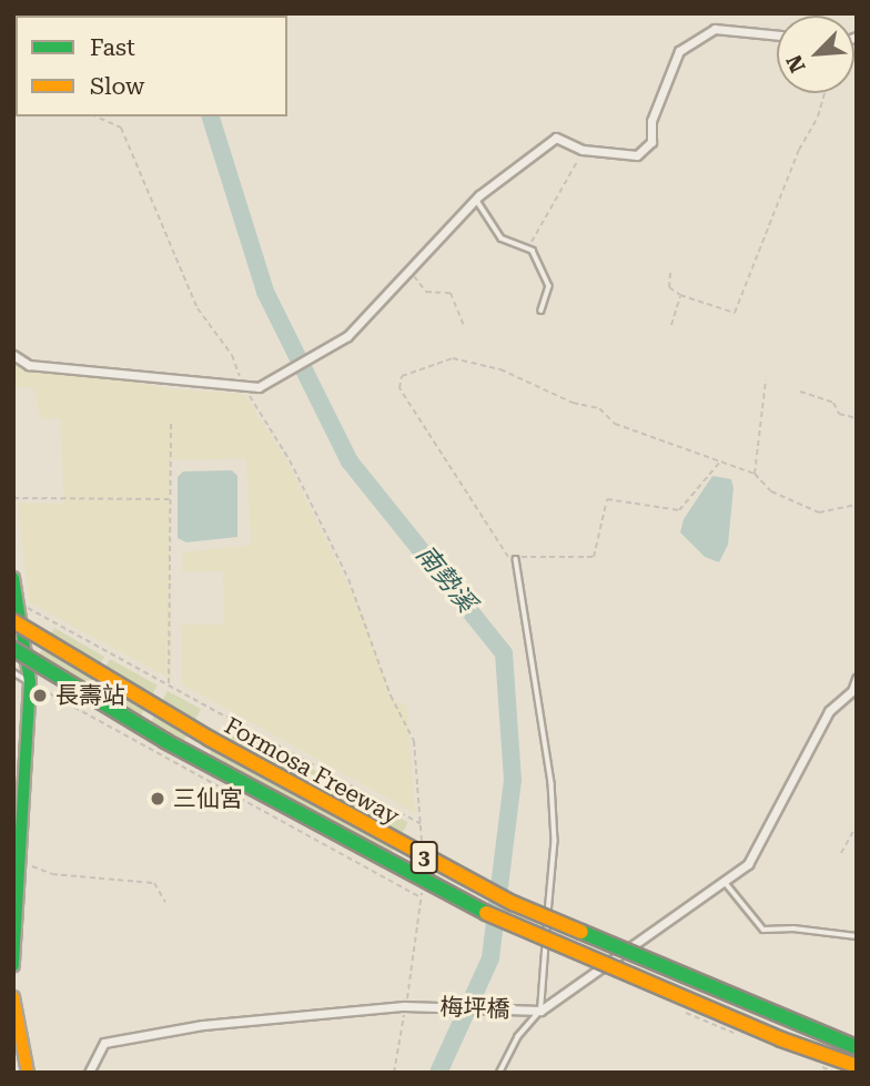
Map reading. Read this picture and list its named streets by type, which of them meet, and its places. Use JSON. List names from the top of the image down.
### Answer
{
  "streets": {
    "main road": ["Formosa Freeway", "3"],
    "street": ["梅坪橋"]
  },
  "water": ["南勢溪"],
  "places": ["長壽站", "三仙宮"],
  "legend": ["Fast", "Slow"],
  "north": "bottom left"
}
